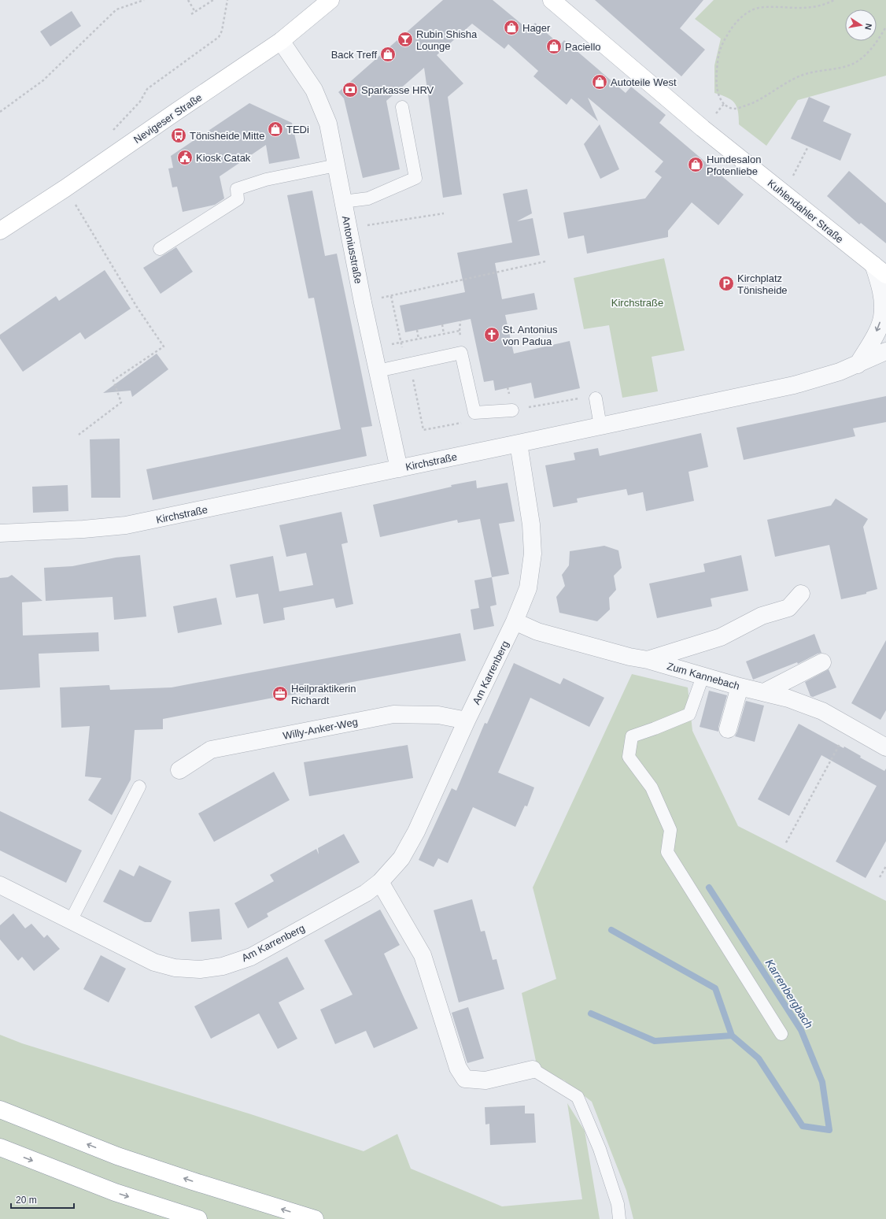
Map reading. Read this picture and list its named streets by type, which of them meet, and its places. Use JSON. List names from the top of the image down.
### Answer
{
  "streets": {
    "main road": ["Nevigeser Straße", "Kuhlendahler Straße"],
    "street": [
      "Antoniusstraße",
      "Kirchstraße",
      "Am Karrenberg",
      "Zum Kannebach",
      "Willy-Anker-Weg"
    ]
  },
  "crossings": [
    ["Nevigeser Straße", "Antoniusstraße"],
    ["Antoniusstraße", "Kirchstraße"],
    ["Kirchstraße", "Am Karrenberg"],
    ["Am Karrenberg", "Zum Kannebach"],
    ["Am Karrenberg", "Willy-Anker-Weg"]
  ],
  "water": ["Karrenbergbach"],
  "parks": ["Kirchstraße"],
  "places": {
    "shop": [
      "Hager",
      "Paciello",
      "Back Treff",
      "Autoteile West",
      "TEDi",
      "Hundesalon Pfotenliebe"
    ],
    "bar": ["Rubin Shisha Lounge"],
    "bank": ["Sparkasse HRV"],
    "bus stop": ["Tönisheide Mitte"],
    "public building": ["Kiosk Catak"],
    "parking": ["Kirchplatz Tönisheide"],
    "church": ["St. Antonius von Padua"],
    "office": ["Heilpraktikerin Richardt"]
  },
  "scale_bar": "20 m",
  "north": "right"
}
